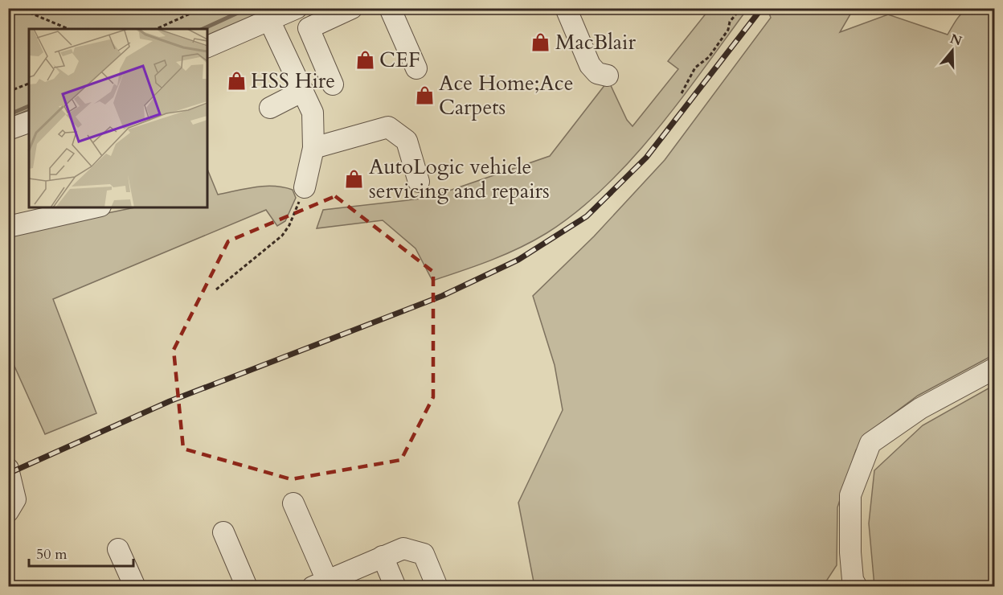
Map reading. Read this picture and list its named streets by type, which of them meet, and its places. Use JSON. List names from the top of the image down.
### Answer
{
  "places": {
    "shop": [
      "MacBlair",
      "CEF",
      "HSS Hire",
      "Ace Home;Ace Carpets",
      "AutoLogic vehicle servicing and repairs"
    ]
  },
  "scale_bar": "50 m",
  "north": "top"
}
